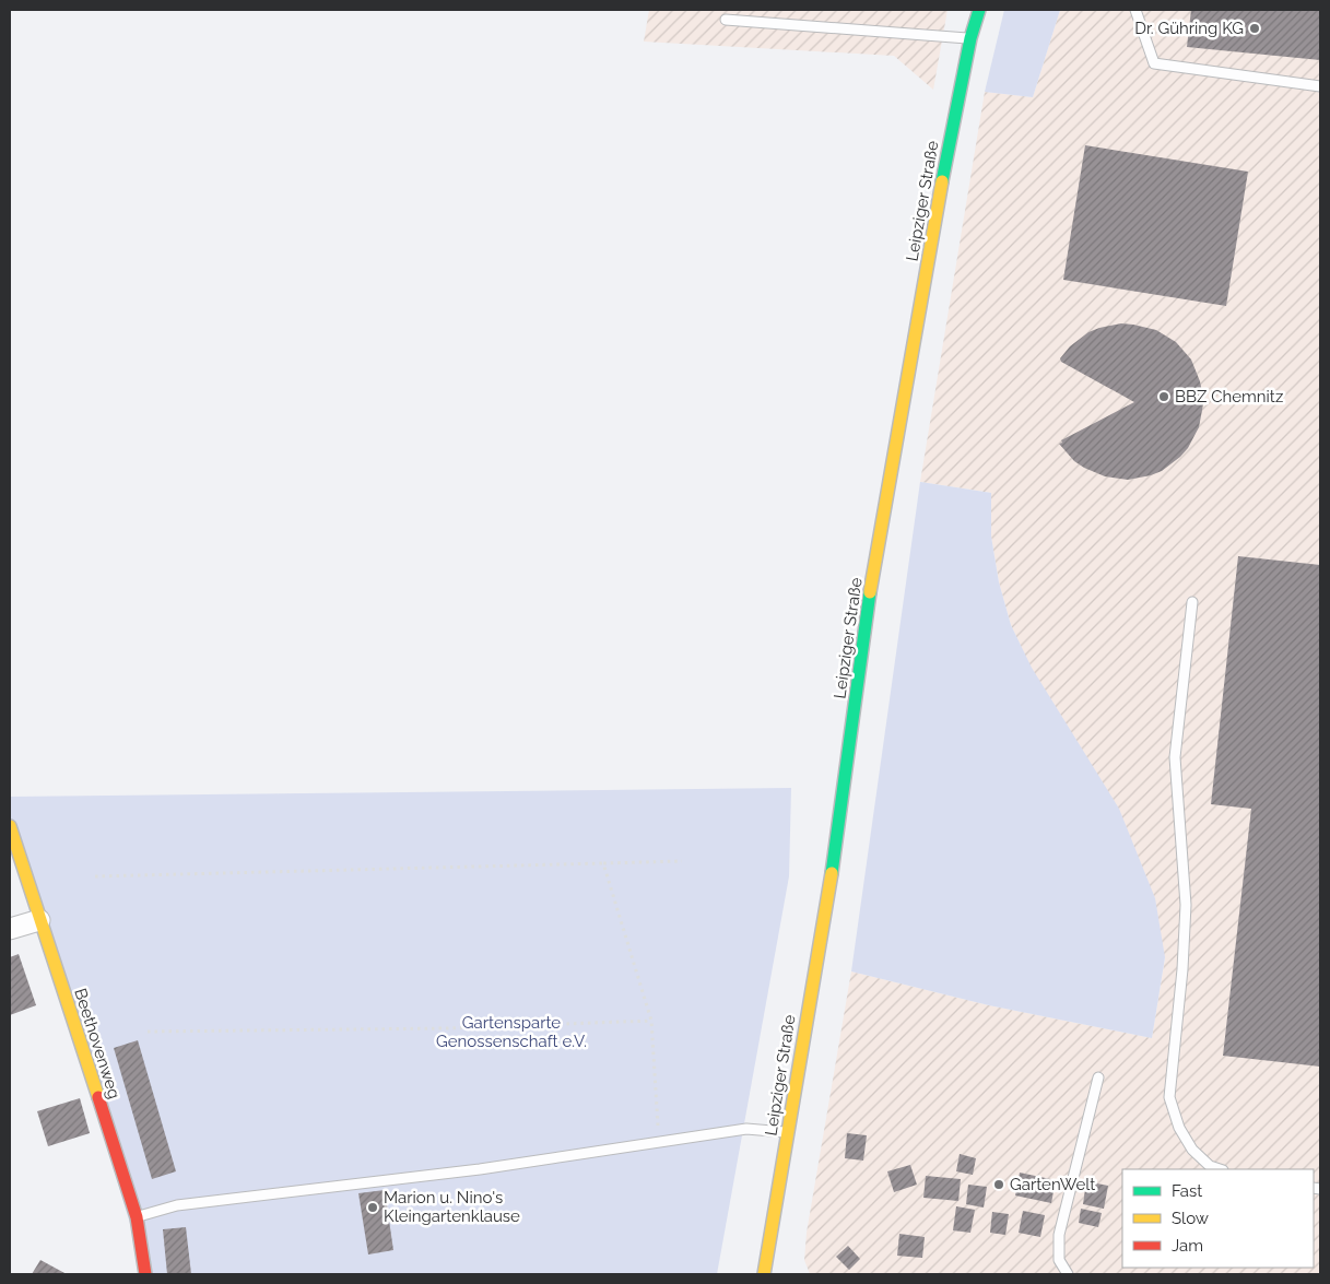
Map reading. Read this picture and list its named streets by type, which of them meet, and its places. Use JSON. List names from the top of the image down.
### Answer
{
  "streets": {
    "main road": ["Leipziger Straße", "Beethovenweg"]
  },
  "parks": ["Gartensparte Genossenschaft e.V."],
  "places": [
    "Dr. Gühring KG",
    "BBZ Chemnitz",
    "GartenWelt",
    "Marion u. Nino's Kleingartenklause"
  ],
  "legend": ["Fast", "Slow", "Jam"]
}
